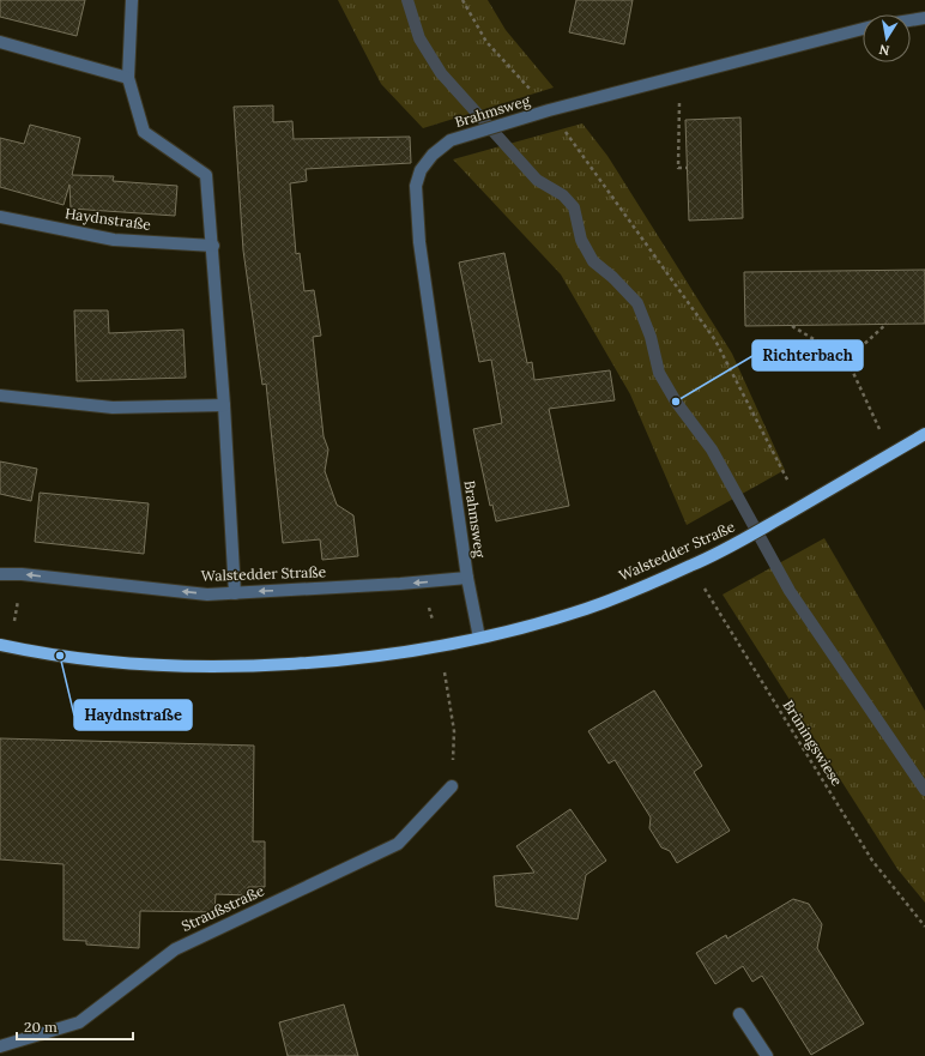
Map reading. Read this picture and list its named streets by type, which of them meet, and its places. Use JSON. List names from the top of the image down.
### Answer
{
  "streets": {
    "main road": ["Walstedder Straße"],
    "street": ["Brahmsweg", "Haydnstraße", "Straußstraße"],
    "path": ["Brüningswiese"]
  },
  "crossings": [
    ["Brahmsweg", "Walstedder Straße"],
    ["Walstedder Straße", "Brüningswiese"]
  ],
  "places": ["Richterbach", "Haydnstraße"],
  "scale_bar": "20 m",
  "north": "bottom"
}
